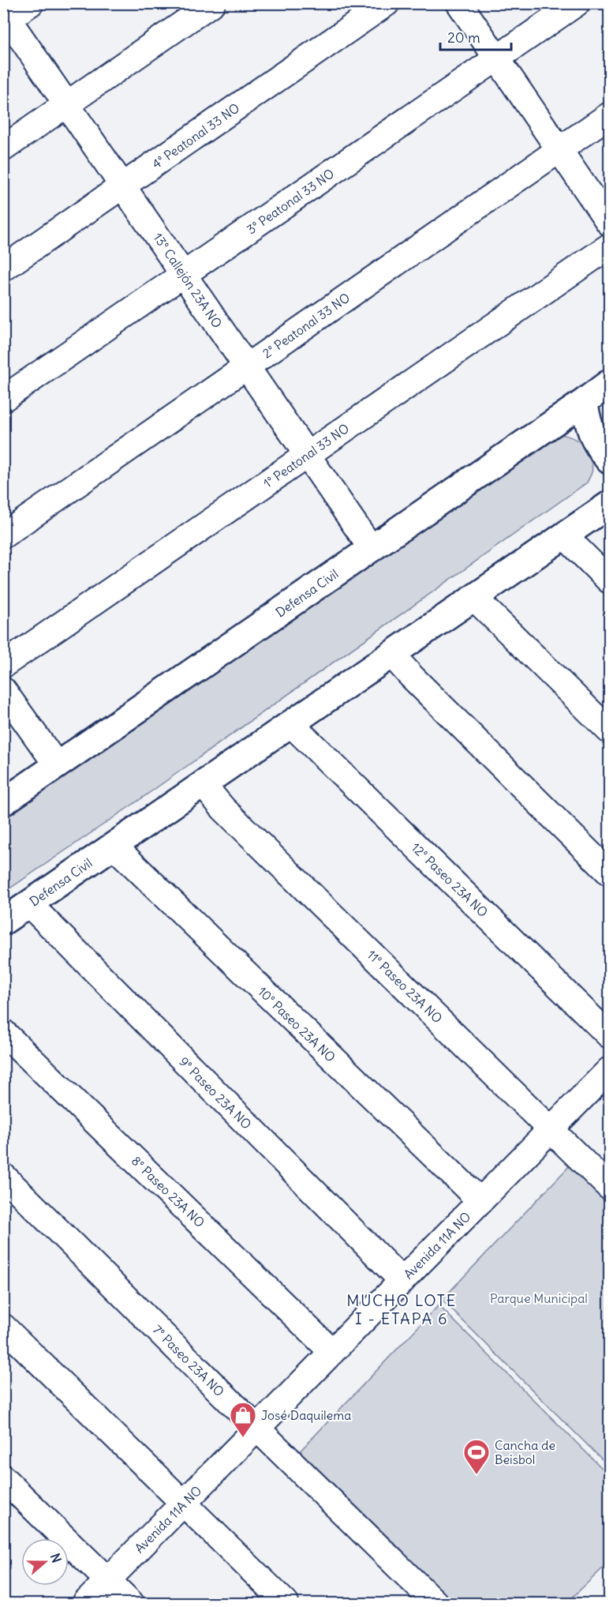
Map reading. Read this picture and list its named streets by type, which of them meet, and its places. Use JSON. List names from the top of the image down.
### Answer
{
  "streets": {
    "street": [
      "4° Peatonal 33 NO",
      "3° Peatonal 33 NO",
      "13° Callejón 23A NO",
      "2° Peatonal 33 NO",
      "1° Peatonal 33 NO",
      "Defensa Civil",
      "12° Paseo 23A NO",
      "11° Paseo 23A NO",
      "10° Paseo 23A NO",
      "9° Paseo 23A NO",
      "8° Paseo 23A NO",
      "Avenida 11A NO",
      "7° Paseo 23A NO"
    ]
  },
  "crossings": [
    ["4° Peatonal 33 NO", "13° Callejón 23A NO"],
    ["3° Peatonal 33 NO", "13° Callejón 23A NO"],
    ["13° Callejón 23A NO", "2° Peatonal 33 NO"],
    ["13° Callejón 23A NO", "1° Peatonal 33 NO"],
    ["13° Callejón 23A NO", "Defensa Civil"],
    ["Defensa Civil", "12° Paseo 23A NO"],
    ["Defensa Civil", "11° Paseo 23A NO"],
    ["Defensa Civil", "10° Paseo 23A NO"],
    ["Defensa Civil", "9° Paseo 23A NO"],
    ["11° Paseo 23A NO", "Avenida 11A NO"],
    ["10° Paseo 23A NO", "Avenida 11A NO"],
    ["9° Paseo 23A NO", "Avenida 11A NO"],
    ["8° Paseo 23A NO", "Avenida 11A NO"],
    ["Avenida 11A NO", "7° Paseo 23A NO"]
  ],
  "districts": ["MUCHO LOTE I - ETAPA 6"],
  "parks": ["Parque Municipal"],
  "places": {
    "shop": ["José Daquilema"],
    "sports": ["Cancha de Beisbol"]
  },
  "scale_bar": "20 m",
  "north": "right"
}
